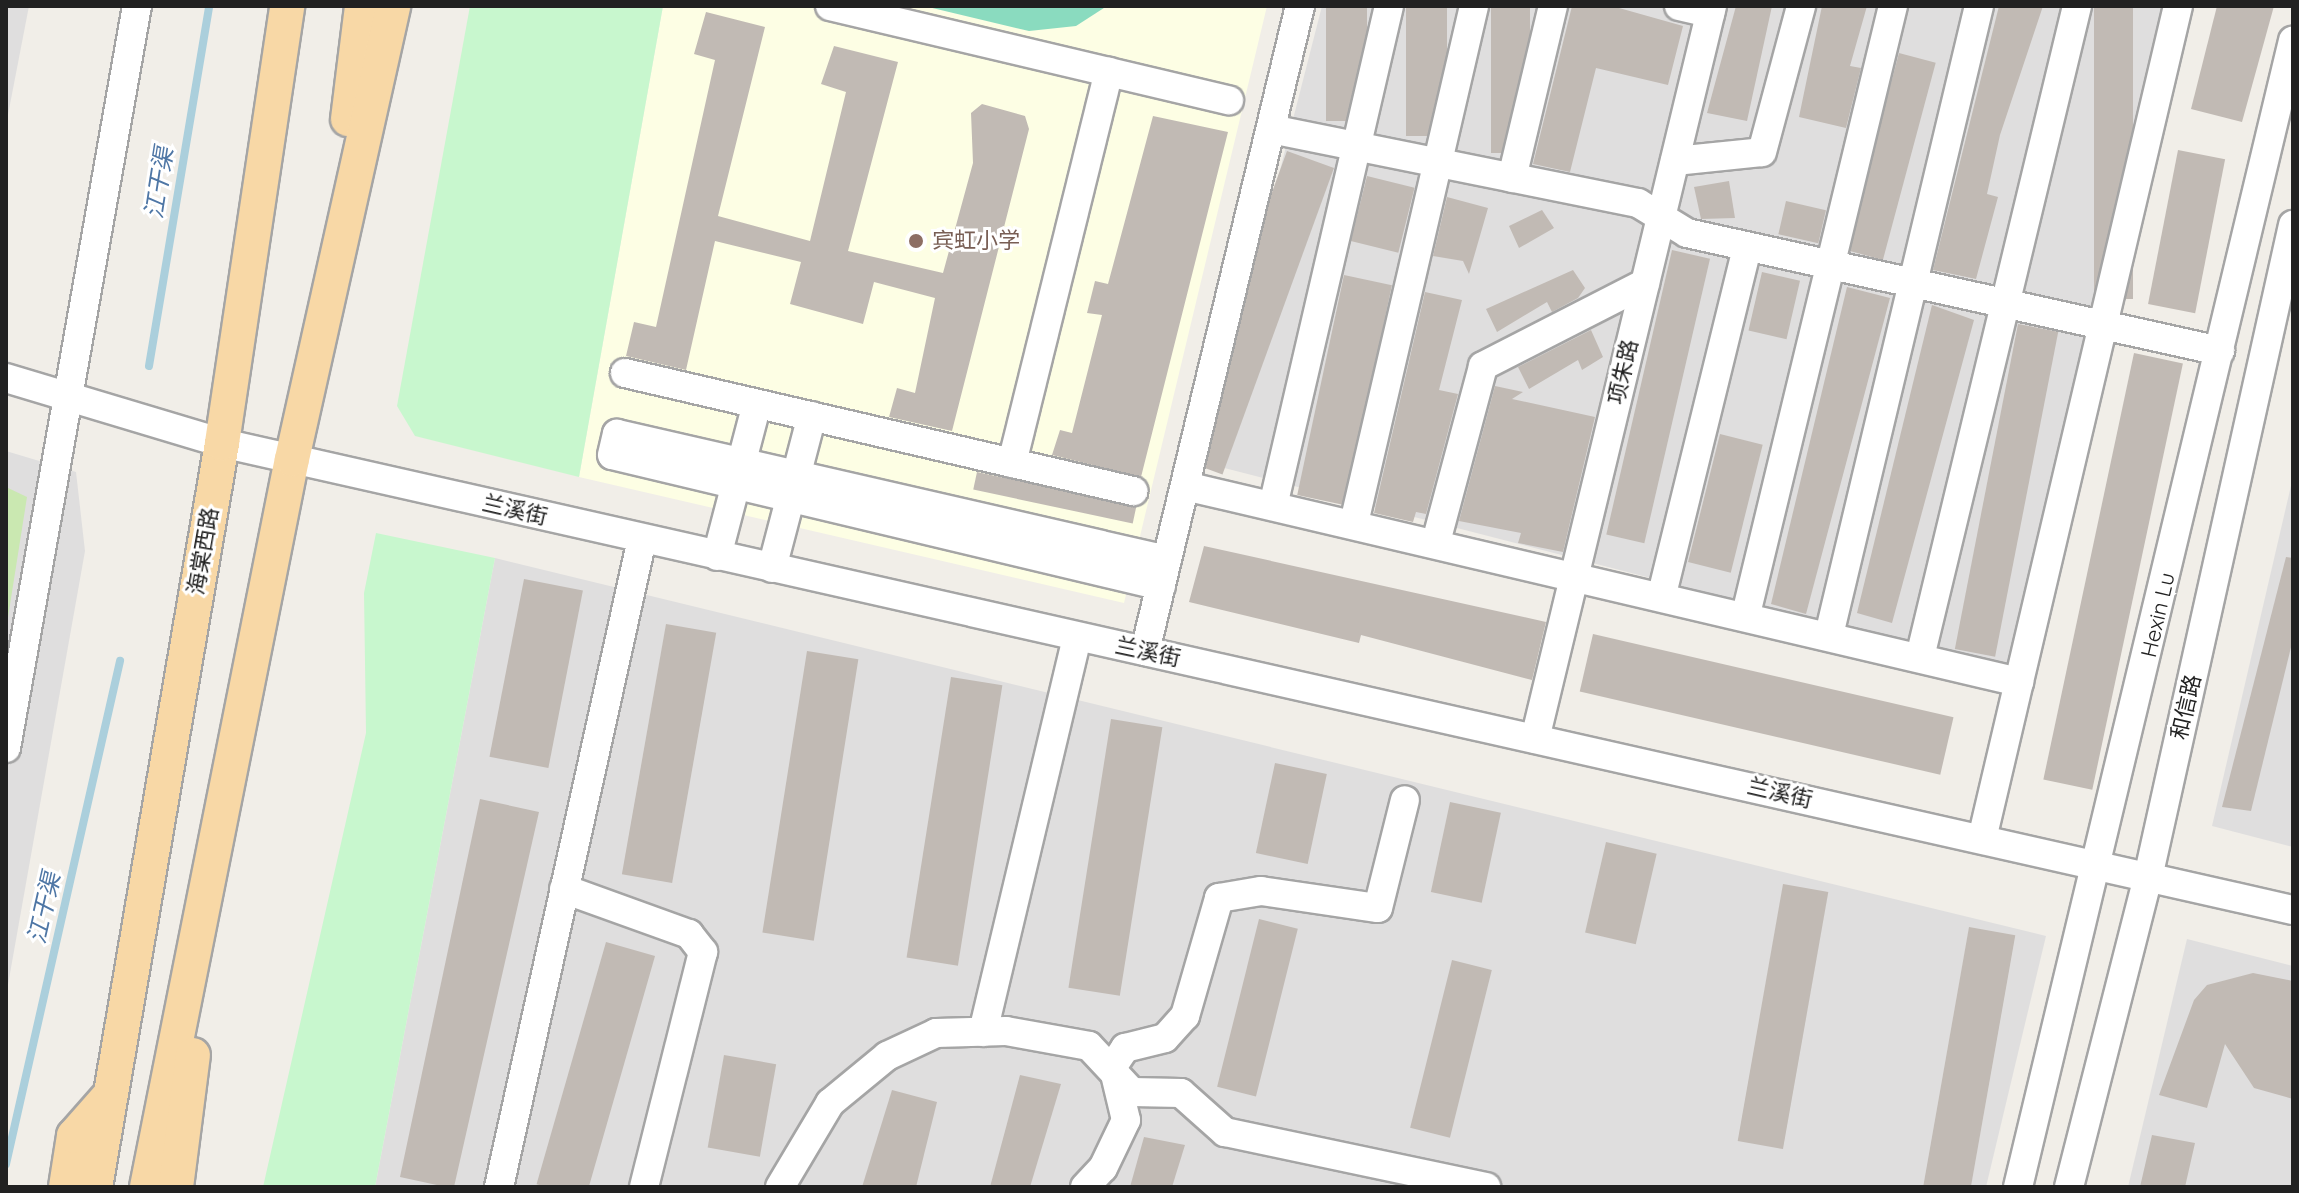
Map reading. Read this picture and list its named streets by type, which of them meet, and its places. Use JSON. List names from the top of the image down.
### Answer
{
  "streets": {
    "main road": ["海棠西路"],
    "street": [
      "项朱路",
      "兰溪街",
      "Hexin Lu",
      "和信路"
    ]
  },
  "crossings": [
    ["项朱路", "兰溪街"],
    ["兰溪街", "海棠西路"],
    ["兰溪街", "Hexin Lu"],
    ["兰溪街", "和信路"]
  ],
  "water": ["江干渠"],
  "places": ["宾虹小学"]
}
